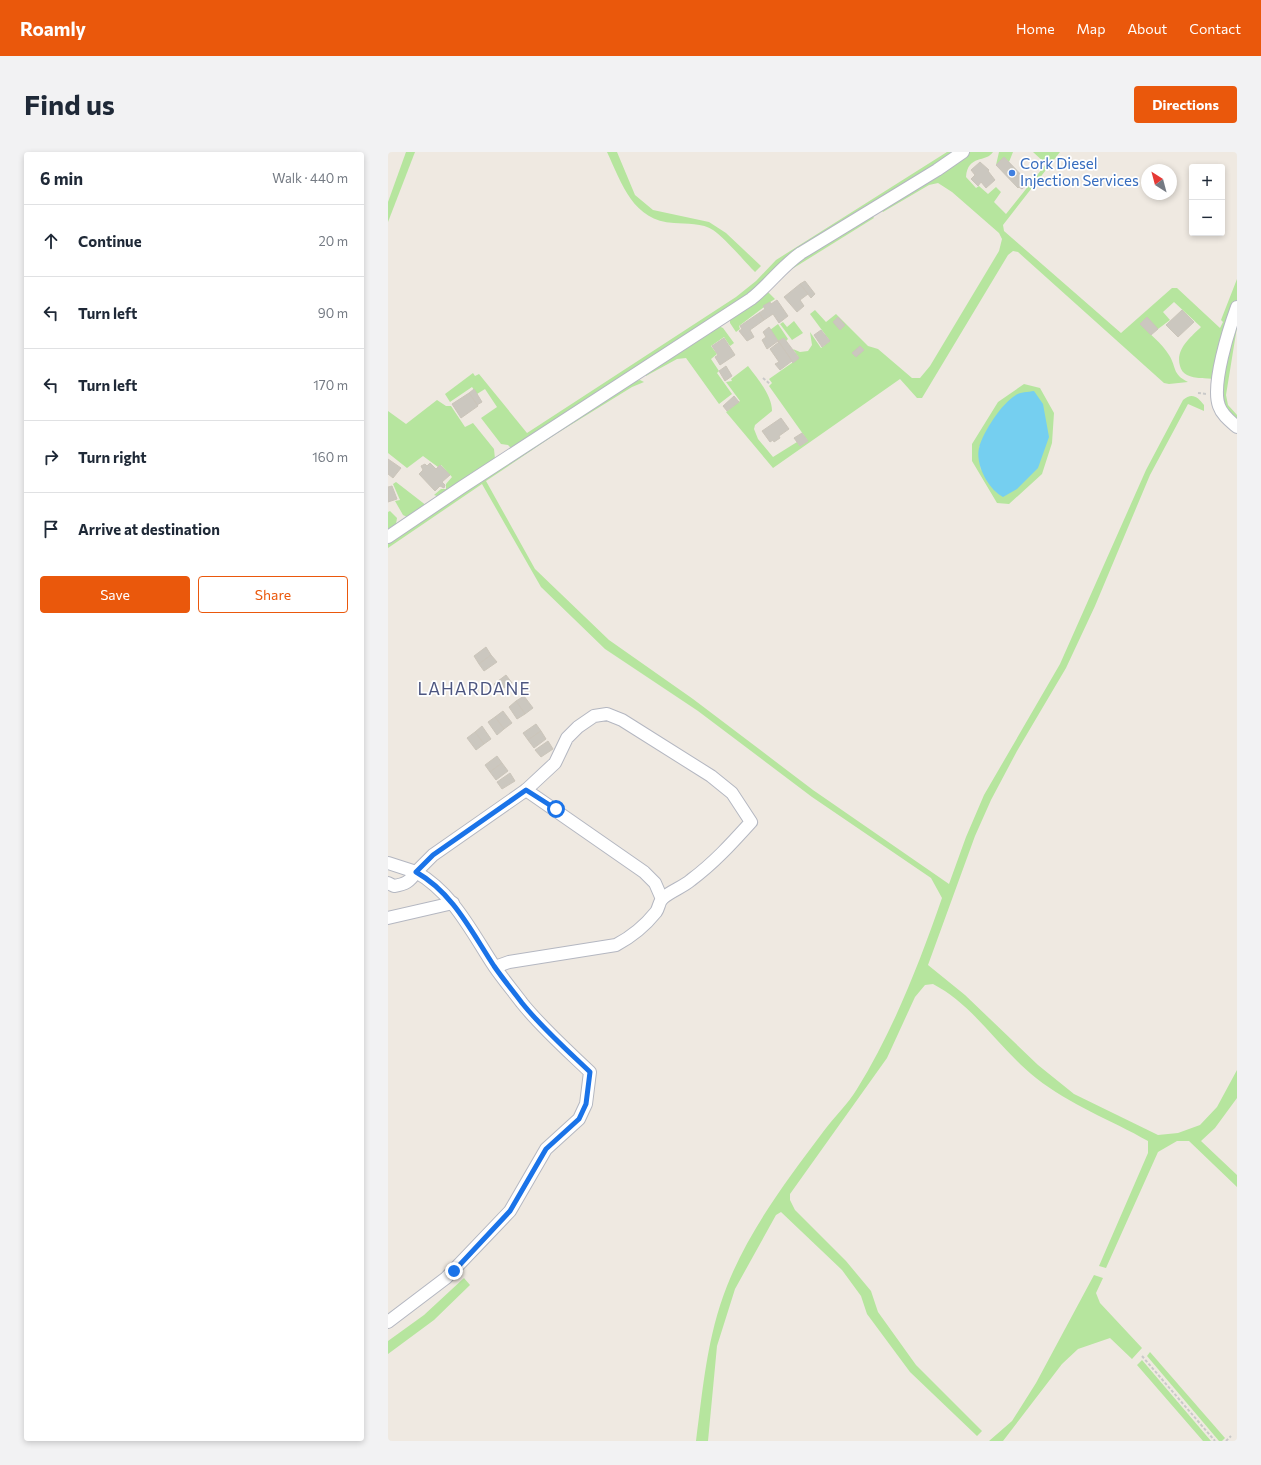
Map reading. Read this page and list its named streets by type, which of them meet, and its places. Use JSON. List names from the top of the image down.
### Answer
{
  "districts": ["LAHARDANE"],
  "places": ["Cork Diesel Injection Services"],
  "north": "top left",
  "page": {
    "header": "Roamly",
    "nav": [
      "Home",
      "Map",
      "About",
      "Contact"
    ],
    "buttons": [
      "Directions",
      ["Save", "Share"]
    ],
    "title": "Find us",
    "heading": ["6 min", "Walk · 440 m"],
    "map_buttons": ["+", "−"],
    "list": [
      ["Continue", "20 m"],
      ["Turn left", "90 m"],
      ["Turn left", "170 m"],
      ["Turn right", "160 m"],
      "Arrive at destination"
    ]
  }
}
